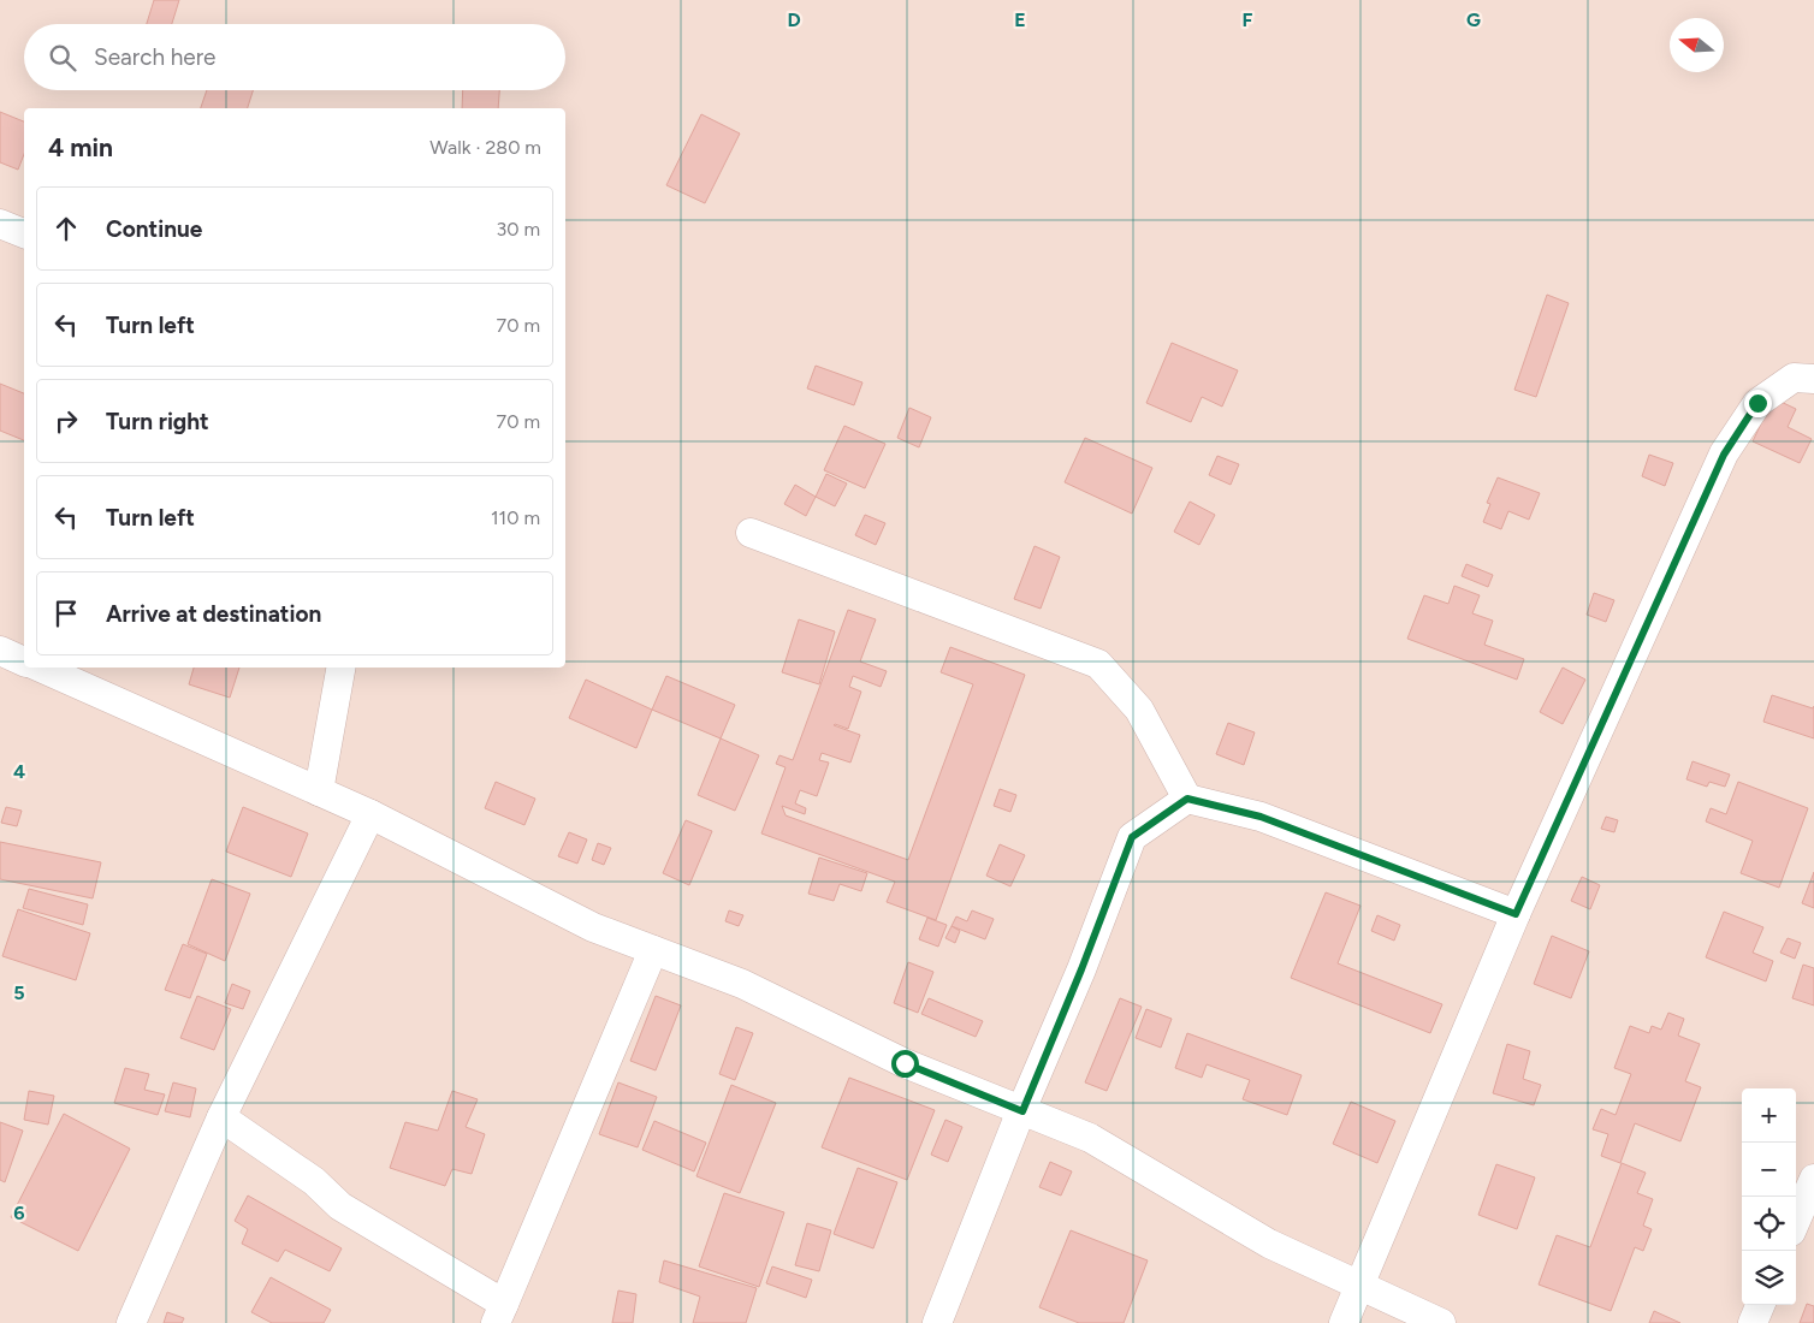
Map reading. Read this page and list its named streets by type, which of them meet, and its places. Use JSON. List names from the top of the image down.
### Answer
{
  "north": "left",
  "page": {
    "search": "Search here",
    "heading": ["4 min", "Walk · 280 m"],
    "list": [
      ["Continue", "30 m"],
      ["Turn left", "70 m"],
      ["Turn right", "70 m"],
      ["Turn left", "110 m"],
      "Arrive at destination"
    ],
    "map_buttons": ["+", "−"]
  },
  "grid": {
    "columns": [
      "D",
      "E",
      "F",
      "G"
    ],
    "rows": ["4", "5", "6"]
  }
}
